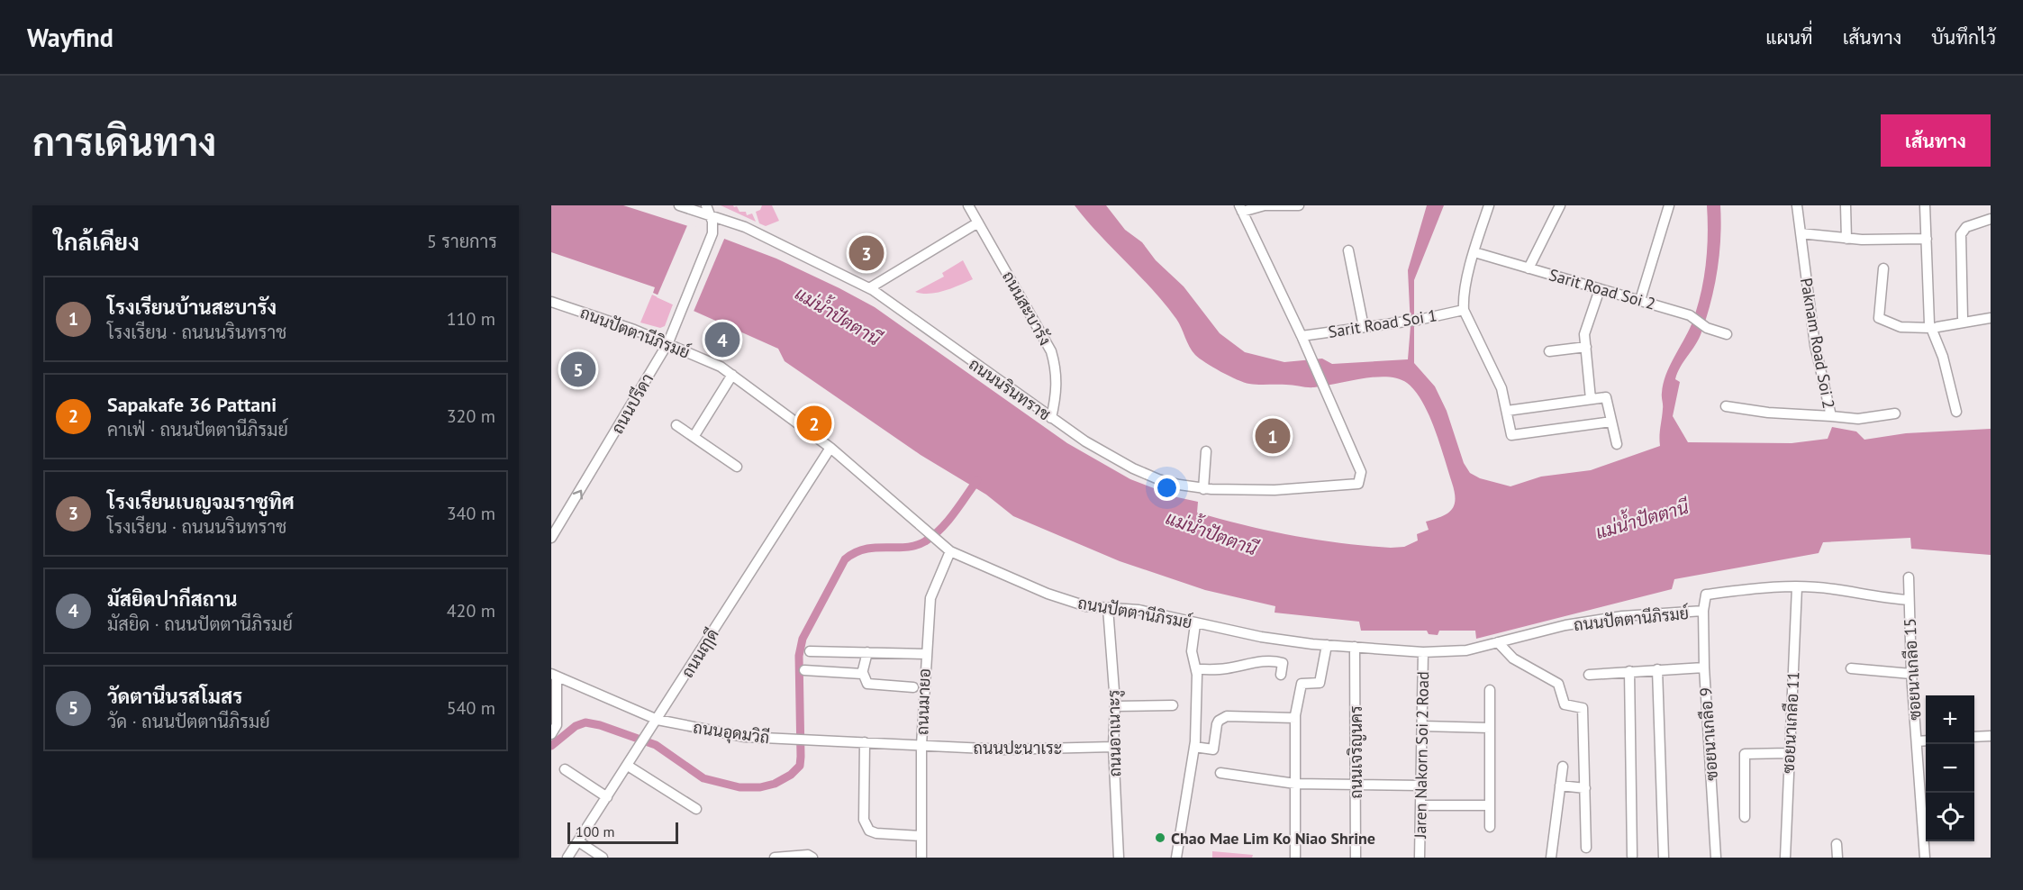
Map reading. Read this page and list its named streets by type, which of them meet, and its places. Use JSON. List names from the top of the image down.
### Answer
{
  "streets": {
    "street": [
      "Sarit Road Soi 2",
      "ถนนสะบารัง",
      "Sarit Road Soi 1",
      "ถนนปัตตานีภิรมย์",
      "Paknam Road Soi 2",
      "ถนนนรินทราช",
      "ถนนปรีดา",
      "ถนนฤๅดี",
      "ซอยนาเกลือ 15",
      "ถนนมายอ",
      "ซอยนาเกลือ 11",
      "ถนนอุดมวิถี",
      "ถนนอาเนาะรู",
      "ซอยนาเกลือ 9",
      "ถนนปะนาเระ",
      "ถนนเจริญนคร",
      "Jaren Nakorn Soi 2 Road"
    ]
  },
  "crossings": [
    ["ถนนสะบารัง", "ถนนนรินทราช"],
    ["Sarit Road Soi 1", "ถนนนรินทราช"],
    ["ถนนปัตตานีภิรมย์", "ถนนปรีดา"],
    ["ถนนปัตตานีภิรมย์", "ถนนฤๅดี"],
    ["ถนนปัตตานีภิรมย์", "ถนนมายอ"],
    ["ถนนปัตตานีภิรมย์", "ถนนอาเนาะรู"],
    ["ถนนปัตตานีภิรมย์", "ซอยนาเกลือ 9"],
    ["ถนนปัตตานีภิรมย์", "ถนนเจริญนคร"],
    ["ถนนปัตตานีภิรมย์", "Jaren Nakorn Soi 2 Road"],
    ["ถนนนรินทราช", "ถนนปรีดา"],
    ["ถนนฤๅดี", "ถนนอุดมวิถี"],
    ["ถนนมายอ", "ถนนอุดมวิถี"],
    ["ถนนมายอ", "ถนนปะนาเระ"],
    ["ซอยนาเกลือ 11", "ซอยนาเกลือ 9"],
    ["ถนนอุดมวิถี", "ถนนปะนาเระ"],
    ["ถนนอาเนาะรู", "ถนนปะนาเระ"]
  ],
  "one_way": ["ถนนปรีดา"],
  "water": ["แม่น้ำปัตตานี"],
  "places": ["Chao Mae Lim Ko Niao Shrine"],
  "scale_bar": "100 m",
  "page": {
    "header": "Wayfind",
    "nav": ["แผนที่", "เส้นทาง", "บันทึกไว้"],
    "buttons": "เส้นทาง",
    "title": "การเดินทาง",
    "heading": ["ใกล้เคียง", "5 รายการ"],
    "pins": [
      "3",
      "4",
      "5",
      "2",
      "1"
    ],
    "list": [
      {
        "mark": "1",
        "name": "โรงเรียนบ้านสะบารัง",
        "note": "โรงเรียน · ถนนนรินทราช",
        "value": "110 m"
      },
      {
        "mark": "2",
        "name": "Sapakafe 36 Pattani",
        "note": "คาเฟ่ · ถนนปัตตานีภิรมย์",
        "value": "320 m"
      },
      {
        "mark": "3",
        "name": "โรงเรียนเบญจมราชูทิศ",
        "note": "โรงเรียน · ถนนนรินทราช",
        "value": "340 m"
      },
      {
        "mark": "4",
        "name": "มัสยิดปากีสถาน",
        "note": "มัสยิด · ถนนปัตตานีภิรมย์",
        "value": "420 m"
      },
      {
        "mark": "5",
        "name": "วัดตานีนรสโมสร",
        "note": "วัด · ถนนปัตตานีภิรมย์",
        "value": "540 m"
      }
    ],
    "map_buttons": ["+", "−"],
    "scale": "100 m"
  }
}
